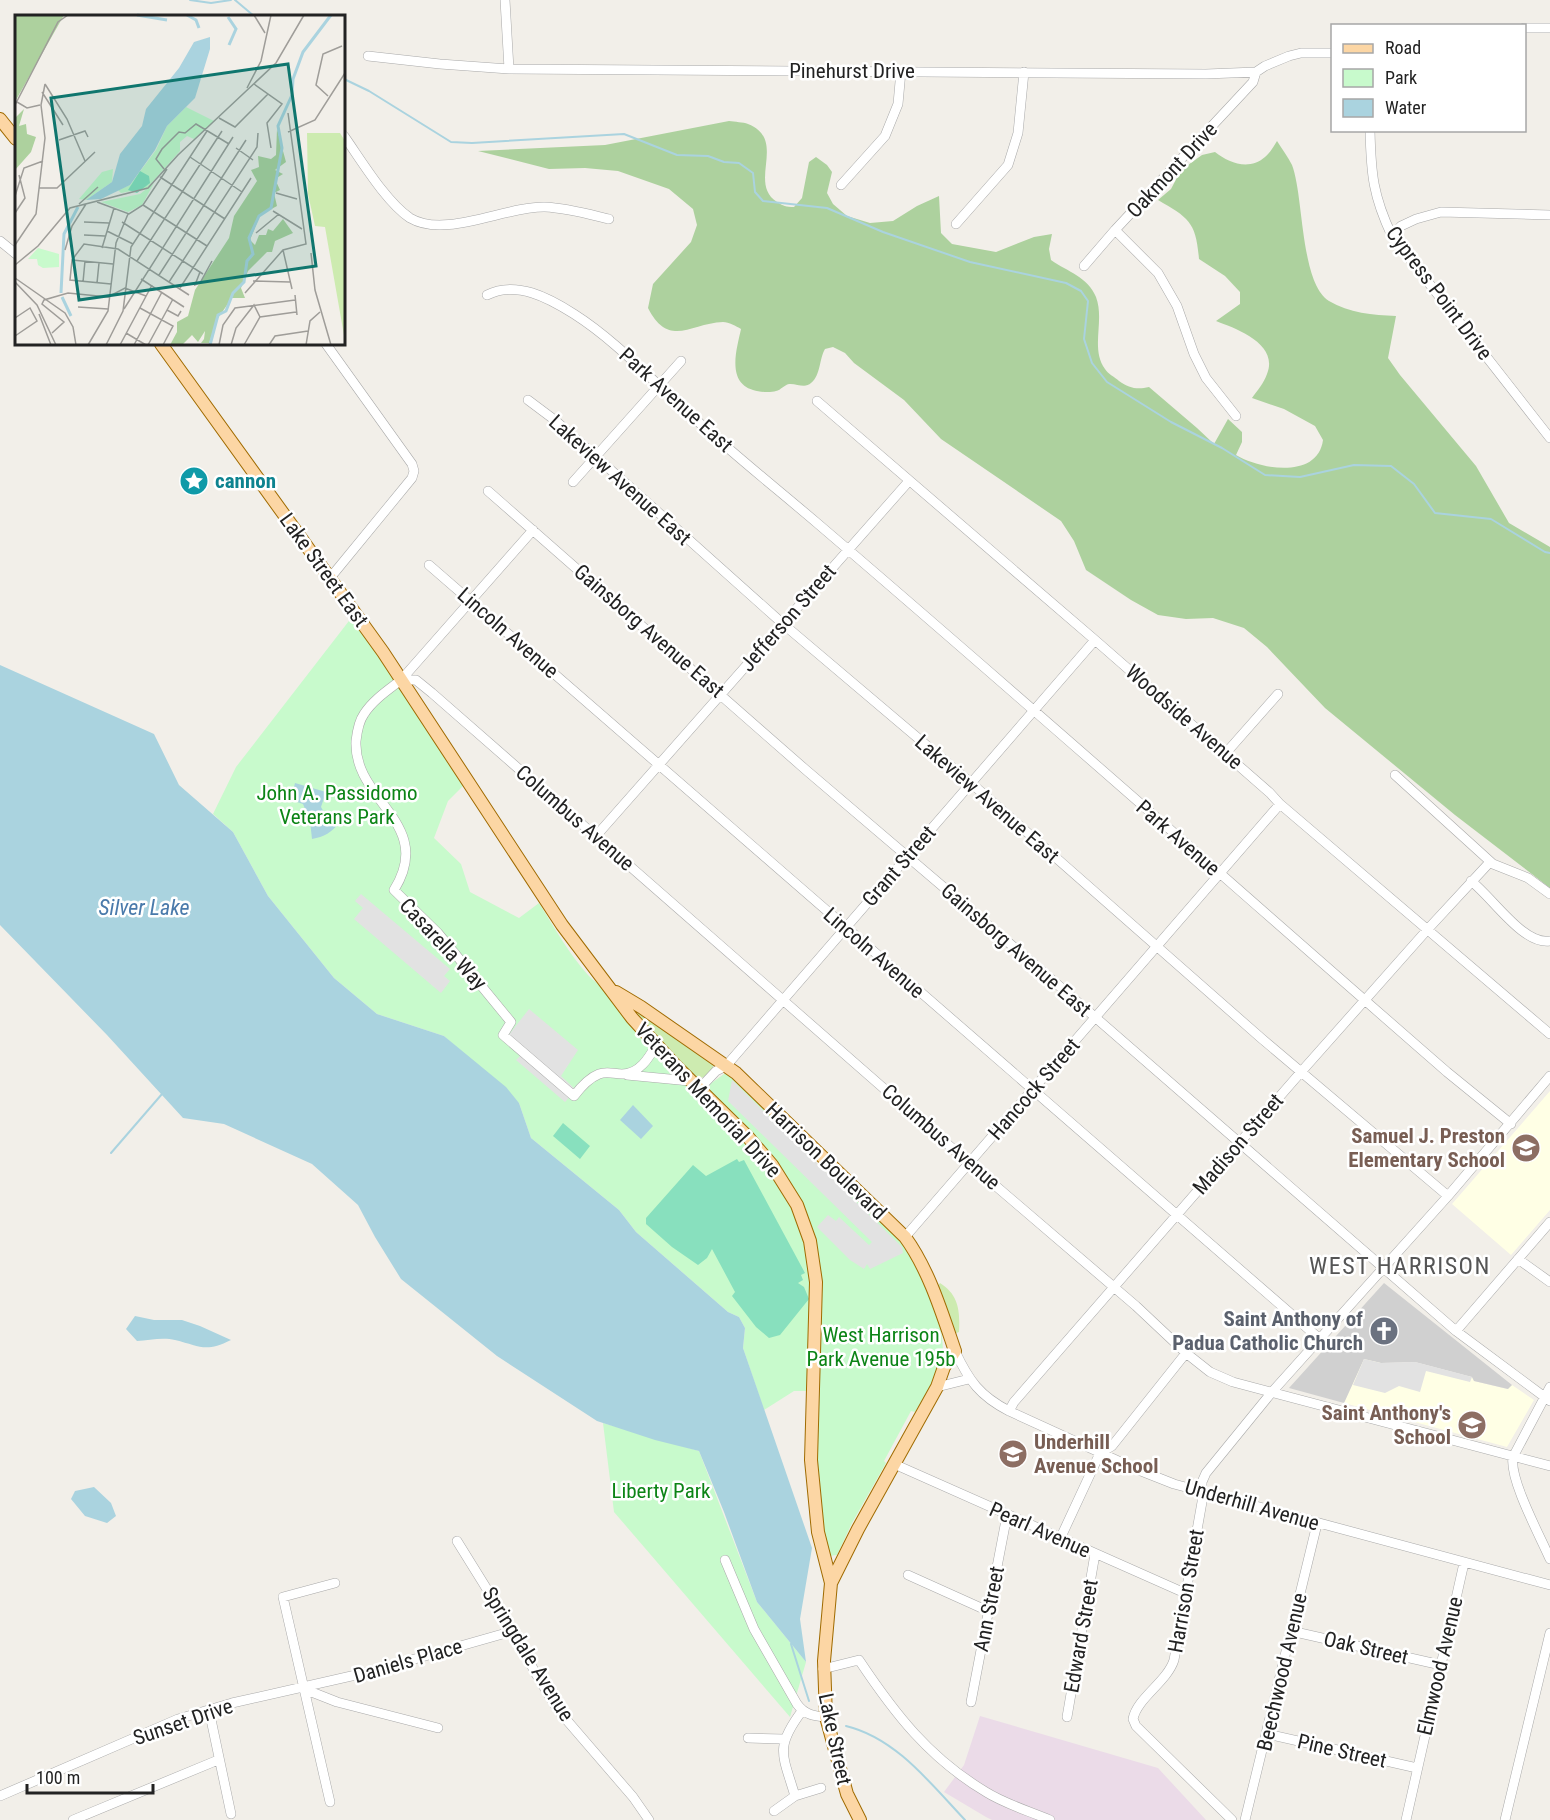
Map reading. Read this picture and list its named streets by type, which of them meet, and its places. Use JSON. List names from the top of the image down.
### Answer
{
  "streets": {
    "main road": [
      "Lake Street East",
      "Veterans Memorial Drive",
      "Harrison Boulevard",
      "Lake Street"
    ],
    "street": [
      "Pinehurst Drive",
      "Oakmont Drive",
      "Cypress Point Drive",
      "Park Avenue East",
      "Lakeview Avenue East",
      "Jefferson Street",
      "Gainsborg Avenue East",
      "Lincoln Avenue",
      "Woodside Avenue",
      "Columbus Avenue",
      "Park Avenue",
      "Grant Street",
      "Casarella Way",
      "Hancock Street",
      "Madison Street",
      "Underhill Avenue",
      "Pearl Avenue",
      "Harrison Street",
      "Ann Street",
      "Edward Street",
      "Oak Street",
      "Springdale Avenue",
      "Daniels Place",
      "Elmwood Avenue",
      "Beechwood Avenue",
      "Sunset Drive",
      "Pine Street"
    ]
  },
  "crossings": [
    ["Pinehurst Drive", "Oakmont Drive"],
    ["Park Avenue East", "Jefferson Street"],
    ["Park Avenue East", "Park Avenue"],
    ["Lakeview Avenue East", "Jefferson Street"],
    ["Lakeview Avenue East", "Grant Street"],
    ["Lakeview Avenue East", "Hancock Street"],
    ["Lakeview Avenue East", "Madison Street"],
    ["Lakeview Avenue East", "Harrison Street"],
    ["Lake Street East", "Columbus Avenue"],
    ["Lake Street East", "Casarella Way"],
    ["Lake Street East", "Veterans Memorial Drive"],
    ["Jefferson Street", "Gainsborg Avenue East"],
    ["Jefferson Street", "Lincoln Avenue"],
    ["Jefferson Street", "Woodside Avenue"],
    ["Jefferson Street", "Columbus Avenue"],
    ["Jefferson Street", "Park Avenue"],
    ["Gainsborg Avenue East", "Grant Street"],
    ["Gainsborg Avenue East", "Casarella Way"],
    ["Gainsborg Avenue East", "Hancock Street"],
    ["Gainsborg Avenue East", "Madison Street"],
    ["Gainsborg Avenue East", "Harrison Street"],
    ["Lincoln Avenue", "Grant Street"],
    ["Lincoln Avenue", "Casarella Way"],
    ["Lincoln Avenue", "Hancock Street"],
    ["Lincoln Avenue", "Madison Street"],
    ["Lincoln Avenue", "Harrison Street"],
    ["Woodside Avenue", "Grant Street"],
    ["Woodside Avenue", "Hancock Street"],
    ["Woodside Avenue", "Madison Street"],
    ["Columbus Avenue", "Grant Street"],
    ["Columbus Avenue", "Casarella Way"],
    ["Columbus Avenue", "Hancock Street"],
    ["Columbus Avenue", "Veterans Memorial Drive"],
    ["Columbus Avenue", "Madison Street"],
    ["Columbus Avenue", "Harrison Street"],
    ["Park Avenue", "Grant Street"],
    ["Park Avenue", "Hancock Street"],
    ["Park Avenue", "Madison Street"],
    ["Park Avenue", "Harrison Street"],
    ["Grant Street", "Veterans Memorial Drive"],
    ["Grant Street", "Harrison Boulevard"],
    ["Casarella Way", "Veterans Memorial Drive"],
    ["Hancock Street", "Harrison Boulevard"],
    ["Veterans Memorial Drive", "Harrison Boulevard"],
    ["Veterans Memorial Drive", "Lake Street"],
    ["Madison Street", "Underhill Avenue"],
    ["Harrison Boulevard", "Underhill Avenue"],
    ["Underhill Avenue", "Harrison Street"],
    ["Underhill Avenue", "Elmwood Avenue"],
    ["Underhill Avenue", "Beechwood Avenue"],
    ["Pearl Avenue", "Harrison Street"],
    ["Pearl Avenue", "Ann Street"],
    ["Pearl Avenue", "Edward Street"],
    ["Oak Street", "Elmwood Avenue"],
    ["Oak Street", "Beechwood Avenue"],
    ["Springdale Avenue", "Daniels Place"],
    ["Daniels Place", "Sunset Drive"],
    ["Elmwood Avenue", "Pine Street"],
    ["Beechwood Avenue", "Pine Street"]
  ],
  "districts": ["WEST HARRISON"],
  "water": ["Silver Lake"],
  "parks": ["John A. Passidomo Veterans Park", "West Harrison Park Avenue 195b", "Liberty Park"],
  "places": {
    "place": ["cannon"],
    "school or university": ["Samuel J. Preston Elementary School", "Saint Anthony's School", "Underhill Avenue School"],
    "church": ["Saint Anthony of Padua Catholic Church"]
  },
  "legend": ["Road", "Park", "Water"],
  "scale_bar": "100 m"
}
